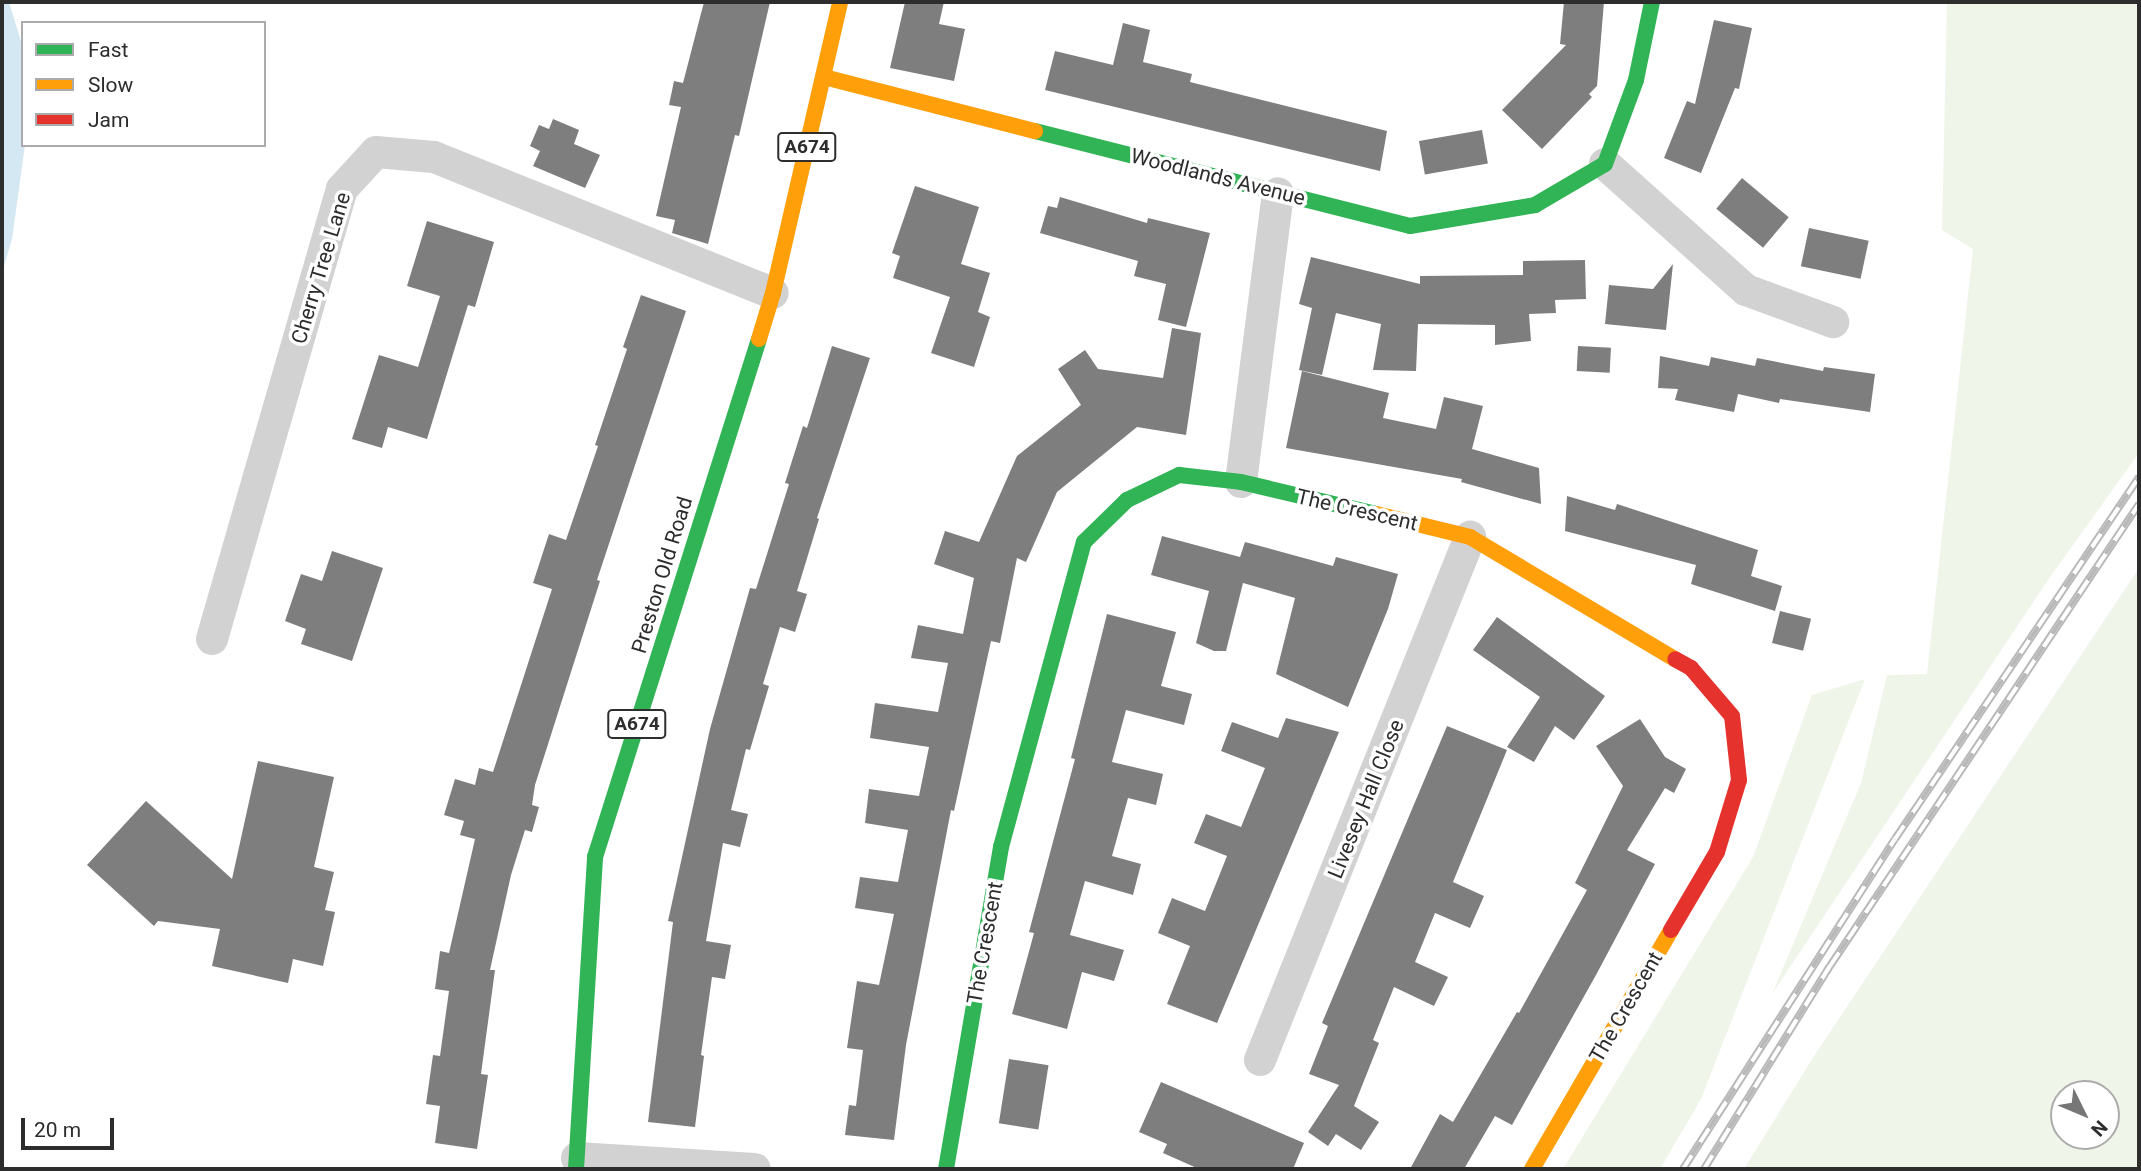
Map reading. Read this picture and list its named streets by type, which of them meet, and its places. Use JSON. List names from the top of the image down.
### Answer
{
  "streets": {
    "street": [
      "A674",
      "Woodlands Avenue",
      "Cherry Tree Lane",
      "The Crescent",
      "Preston Old Road",
      "Livesey Hall Close"
    ]
  },
  "crossings": [
    ["Woodlands Avenue", "Preston Old Road"],
    ["Cherry Tree Lane", "Preston Old Road"],
    ["The Crescent", "Livesey Hall Close"]
  ],
  "legend": ["Fast", "Slow", "Jam"],
  "scale_bar": "20 m",
  "north": "bottom right"
}
